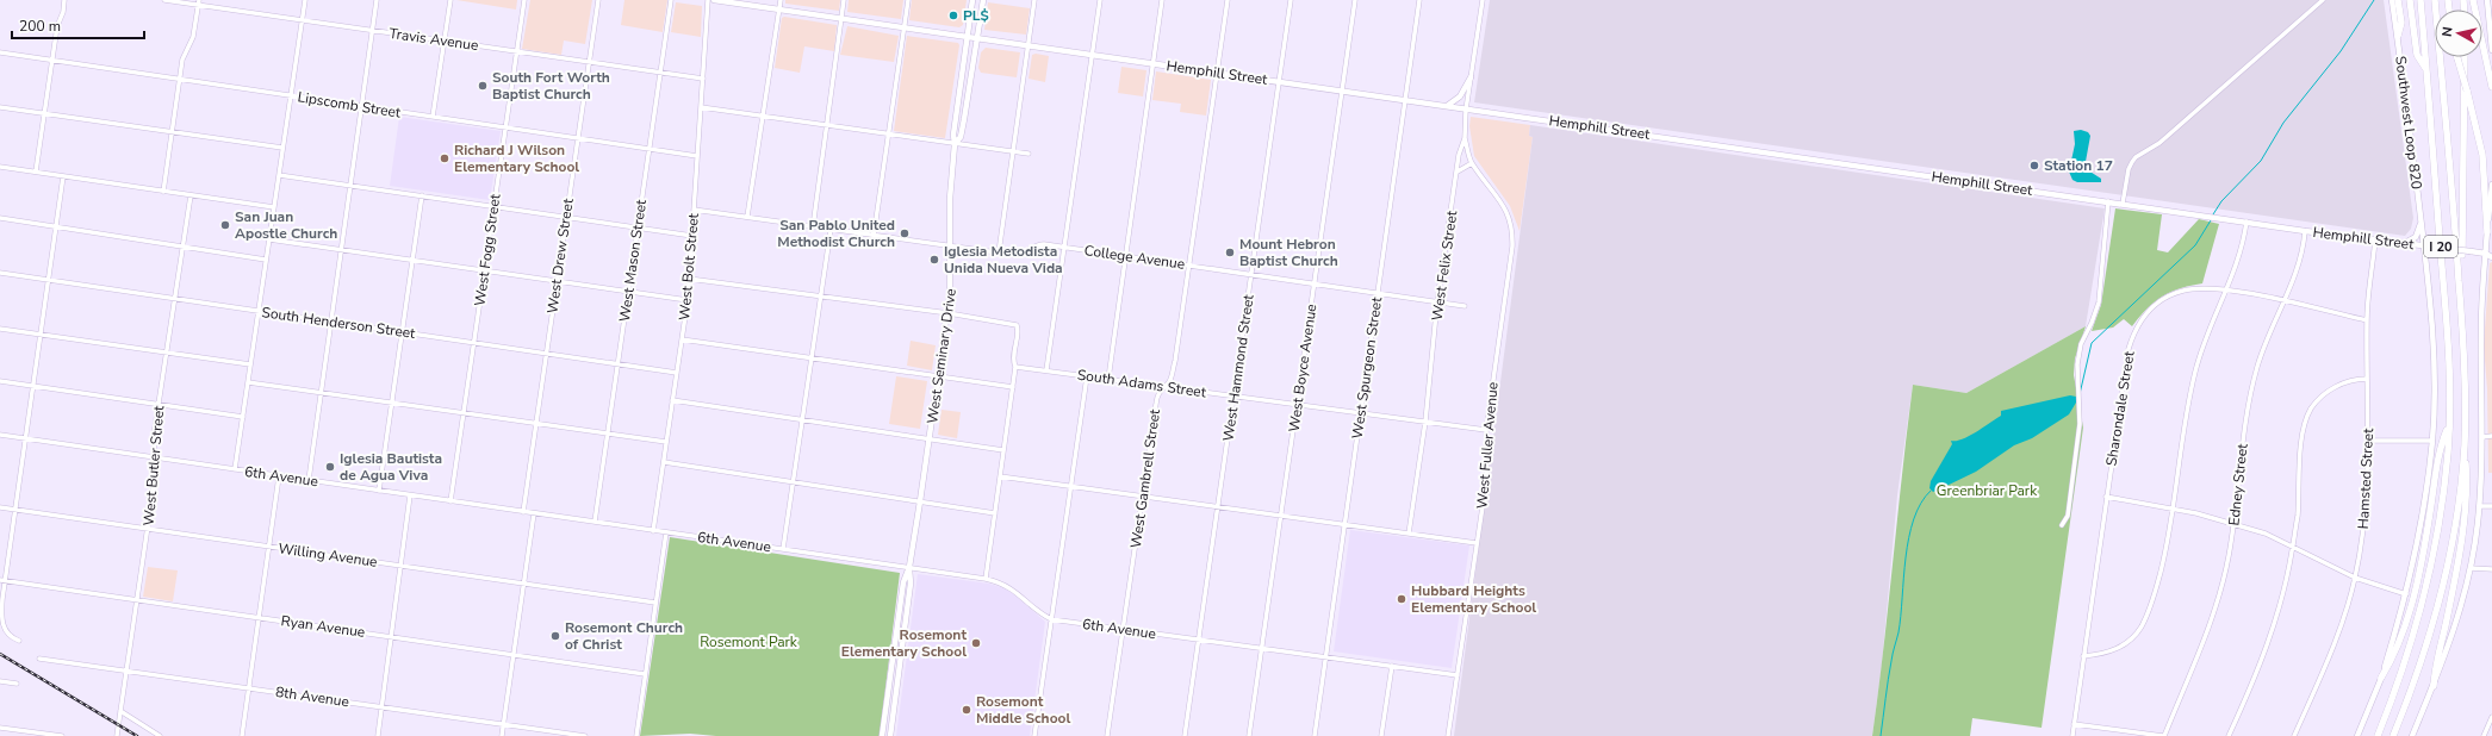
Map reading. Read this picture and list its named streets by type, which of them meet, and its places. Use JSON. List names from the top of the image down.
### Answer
{
  "streets": {
    "highway": ["I 20"],
    "main road": ["Hemphill Street", "Southwest Loop 820", "West Seminary Drive"],
    "street": [
      "Travis Avenue",
      "Lipscomb Street",
      "West Fogg Street",
      "West Drew Street",
      "College Avenue",
      "West Mason Street",
      "West Felix Street",
      "West Bolt Street",
      "South Henderson Street",
      "West Hammond Street",
      "West Boyce Avenue",
      "West Spurgeon Street",
      "South Adams Street",
      "Sharondale Street",
      "West Fuller Avenue",
      "West Butler Street",
      "6th Avenue",
      "West Gambrell Street",
      "Hamsted Street",
      "Edney Street",
      "Willing Avenue",
      "Ryan Avenue",
      "8th Avenue"
    ]
  },
  "crossings": [
    ["Travis Avenue", "West Fogg Street"],
    ["Travis Avenue", "West Drew Street"],
    ["Travis Avenue", "West Mason Street"],
    ["Travis Avenue", "West Bolt Street"],
    ["Hemphill Street", "Southwest Loop 820"],
    ["Hemphill Street", "West Felix Street"],
    ["Hemphill Street", "West Seminary Drive"],
    ["Hemphill Street", "West Hammond Street"],
    ["Hemphill Street", "West Boyce Avenue"],
    ["Hemphill Street", "West Spurgeon Street"],
    ["Hemphill Street", "West Gambrell Street"],
    ["Hemphill Street", "Hamsted Street"],
    ["Hemphill Street", "Edney Street"],
    ["Lipscomb Street", "West Fogg Street"],
    ["Lipscomb Street", "West Drew Street"],
    ["Lipscomb Street", "West Mason Street"],
    ["Lipscomb Street", "West Bolt Street"],
    ["West Fogg Street", "South Henderson Street"],
    ["West Fogg Street", "6th Avenue"],
    ["West Drew Street", "South Henderson Street"],
    ["West Drew Street", "6th Avenue"],
    ["College Avenue", "West Felix Street"],
    ["College Avenue", "West Bolt Street"],
    ["College Avenue", "West Seminary Drive"],
    ["College Avenue", "West Hammond Street"],
    ["College Avenue", "West Boyce Avenue"],
    ["College Avenue", "West Spurgeon Street"],
    ["College Avenue", "West Gambrell Street"],
    ["West Mason Street", "South Henderson Street"],
    ["West Mason Street", "6th Avenue"],
    ["West Felix Street", "South Adams Street"],
    ["West Felix Street", "West Fuller Avenue"],
    ["West Bolt Street", "South Henderson Street"],
    ["West Bolt Street", "6th Avenue"],
    ["South Henderson Street", "West Butler Street"],
    ["West Seminary Drive", "6th Avenue"],
    ["West Hammond Street", "South Adams Street"],
    ["West Hammond Street", "6th Avenue"],
    ["West Boyce Avenue", "South Adams Street"],
    ["West Boyce Avenue", "6th Avenue"],
    ["West Spurgeon Street", "South Adams Street"],
    ["West Spurgeon Street", "6th Avenue"],
    ["South Adams Street", "West Fuller Avenue"],
    ["South Adams Street", "West Gambrell Street"],
    ["Sharondale Street", "Hamsted Street"],
    ["Sharondale Street", "Edney Street"],
    ["West Fuller Avenue", "6th Avenue"],
    ["West Butler Street", "6th Avenue"],
    ["West Butler Street", "Willing Avenue"],
    ["West Butler Street", "Ryan Avenue"],
    ["West Butler Street", "8th Avenue"],
    ["6th Avenue", "West Gambrell Street"]
  ],
  "parks": ["Greenbriar Park", "Rosemont Park"],
  "places": [
    "PL$",
    "South Fort Worth Baptist Church",
    "Richard J Wilson Elementary School",
    "Station 17",
    "San Juan Apostle Church",
    "San Pablo United Methodist Church",
    "Mount Hebron Baptist Church",
    "Iglesia Metodista Unida Nueva Vida",
    "Iglesia Bautista de Agua Viva",
    "Hubbard Heights Elementary School",
    "Rosemont Church of Christ",
    "Rosemont Elementary School",
    "Rosemont Middle School"
  ],
  "scale_bar": "200 m",
  "north": "left"
}
